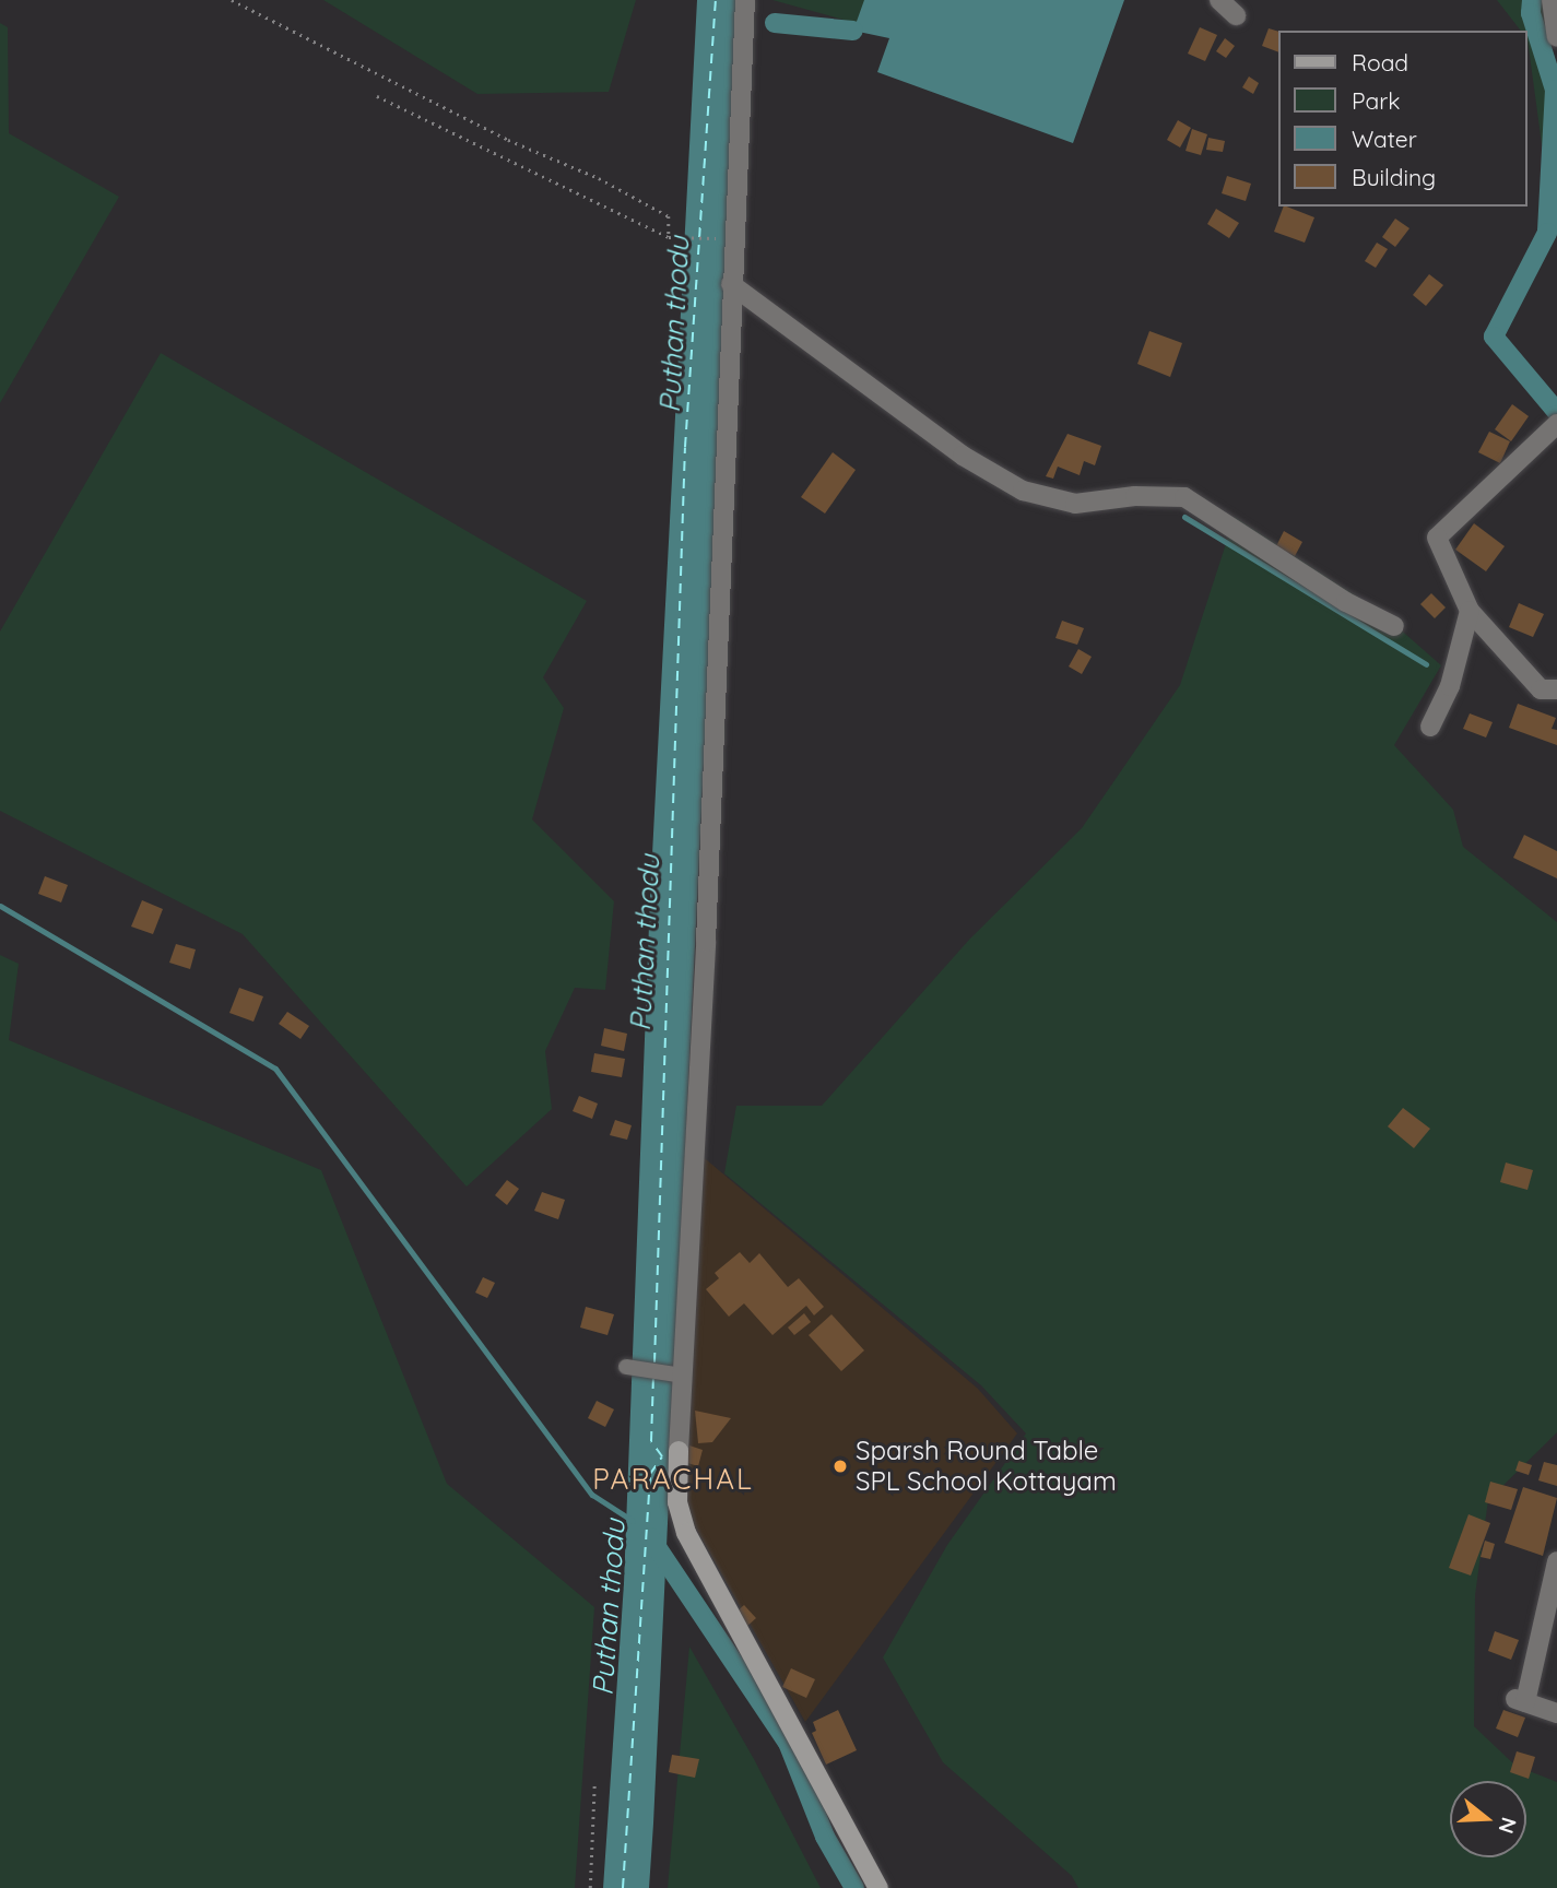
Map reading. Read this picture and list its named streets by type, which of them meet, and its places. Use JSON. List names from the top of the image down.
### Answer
{
  "districts": ["PARACHAL"],
  "water": ["Puthan thodu"],
  "places": ["Sparsh Round Table SPL School Kottayam"],
  "legend": [
    "Road",
    "Park",
    "Water",
    "Building"
  ],
  "north": "right"
}
